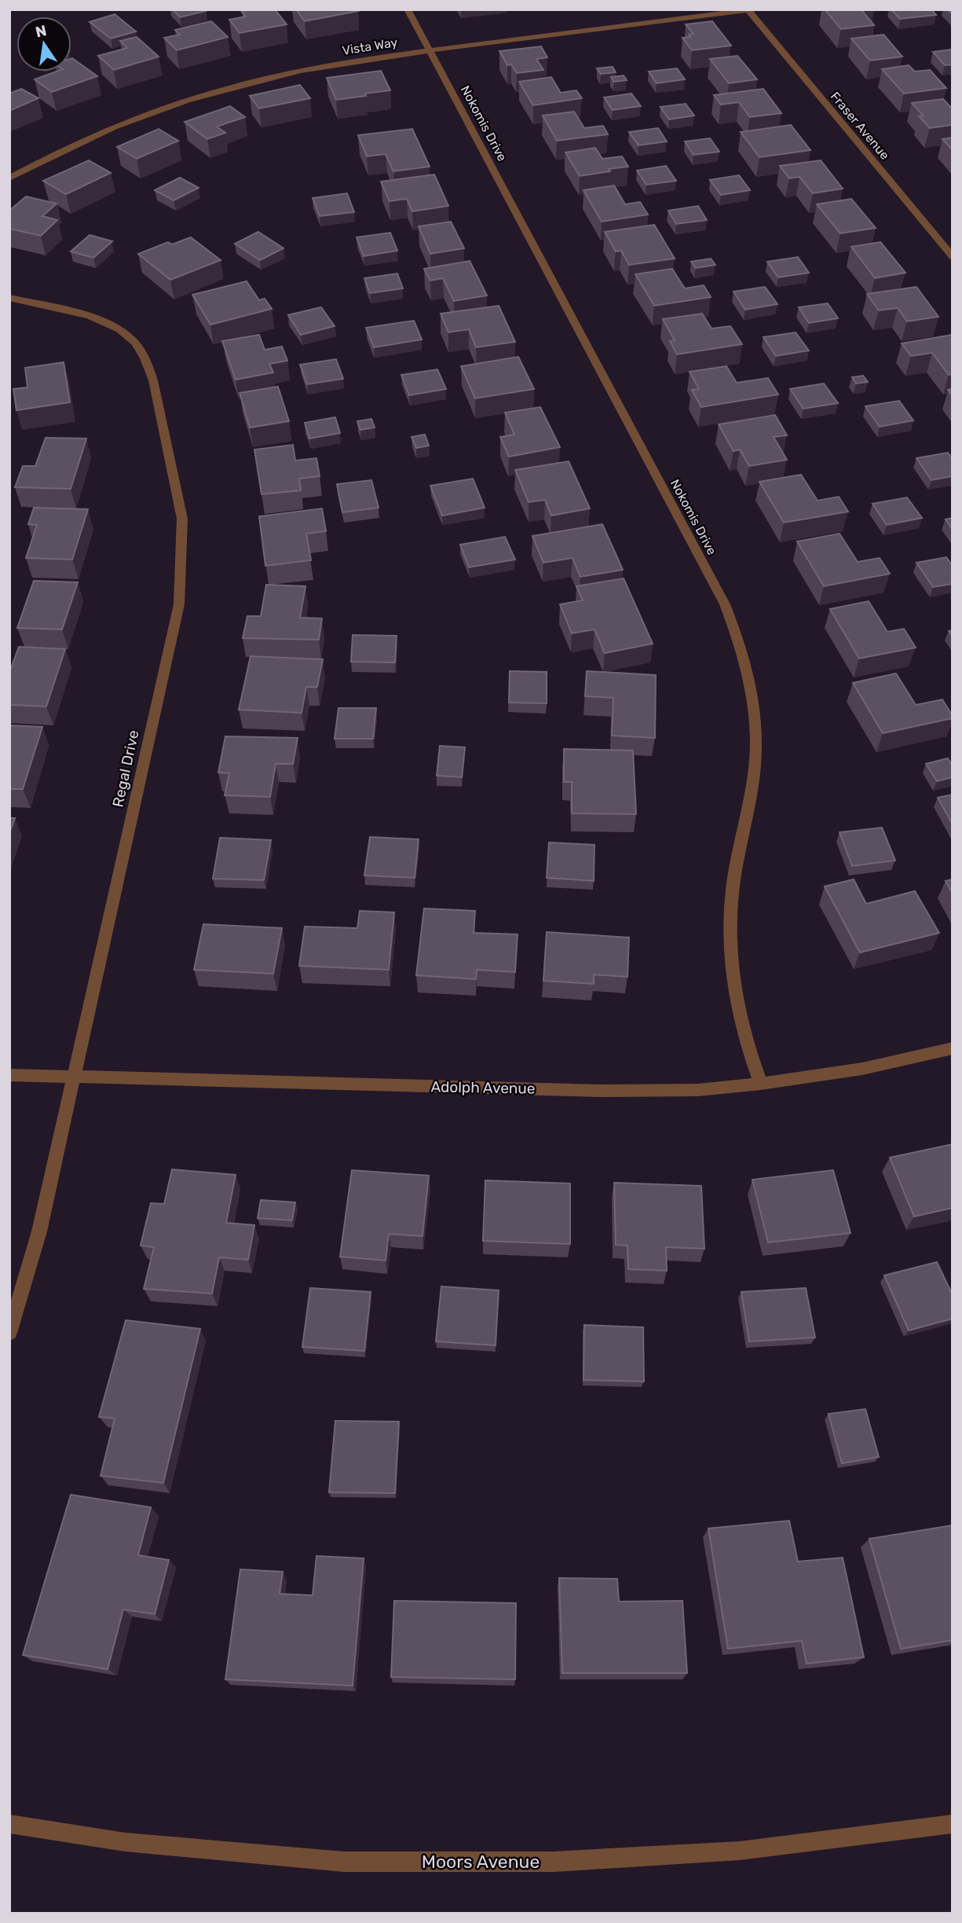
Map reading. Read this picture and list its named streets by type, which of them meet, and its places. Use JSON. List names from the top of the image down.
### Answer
{
  "streets": {
    "street": [
      "Vista Way",
      "Nokomis Drive",
      "Fraser Avenue",
      "Regal Drive",
      "Adolph Avenue",
      "Moors Avenue"
    ]
  },
  "crossings": [
    ["Vista Way", "Nokomis Drive"],
    ["Vista Way", "Fraser Avenue"],
    ["Nokomis Drive", "Adolph Avenue"],
    ["Regal Drive", "Adolph Avenue"]
  ],
  "north": "top"
}
